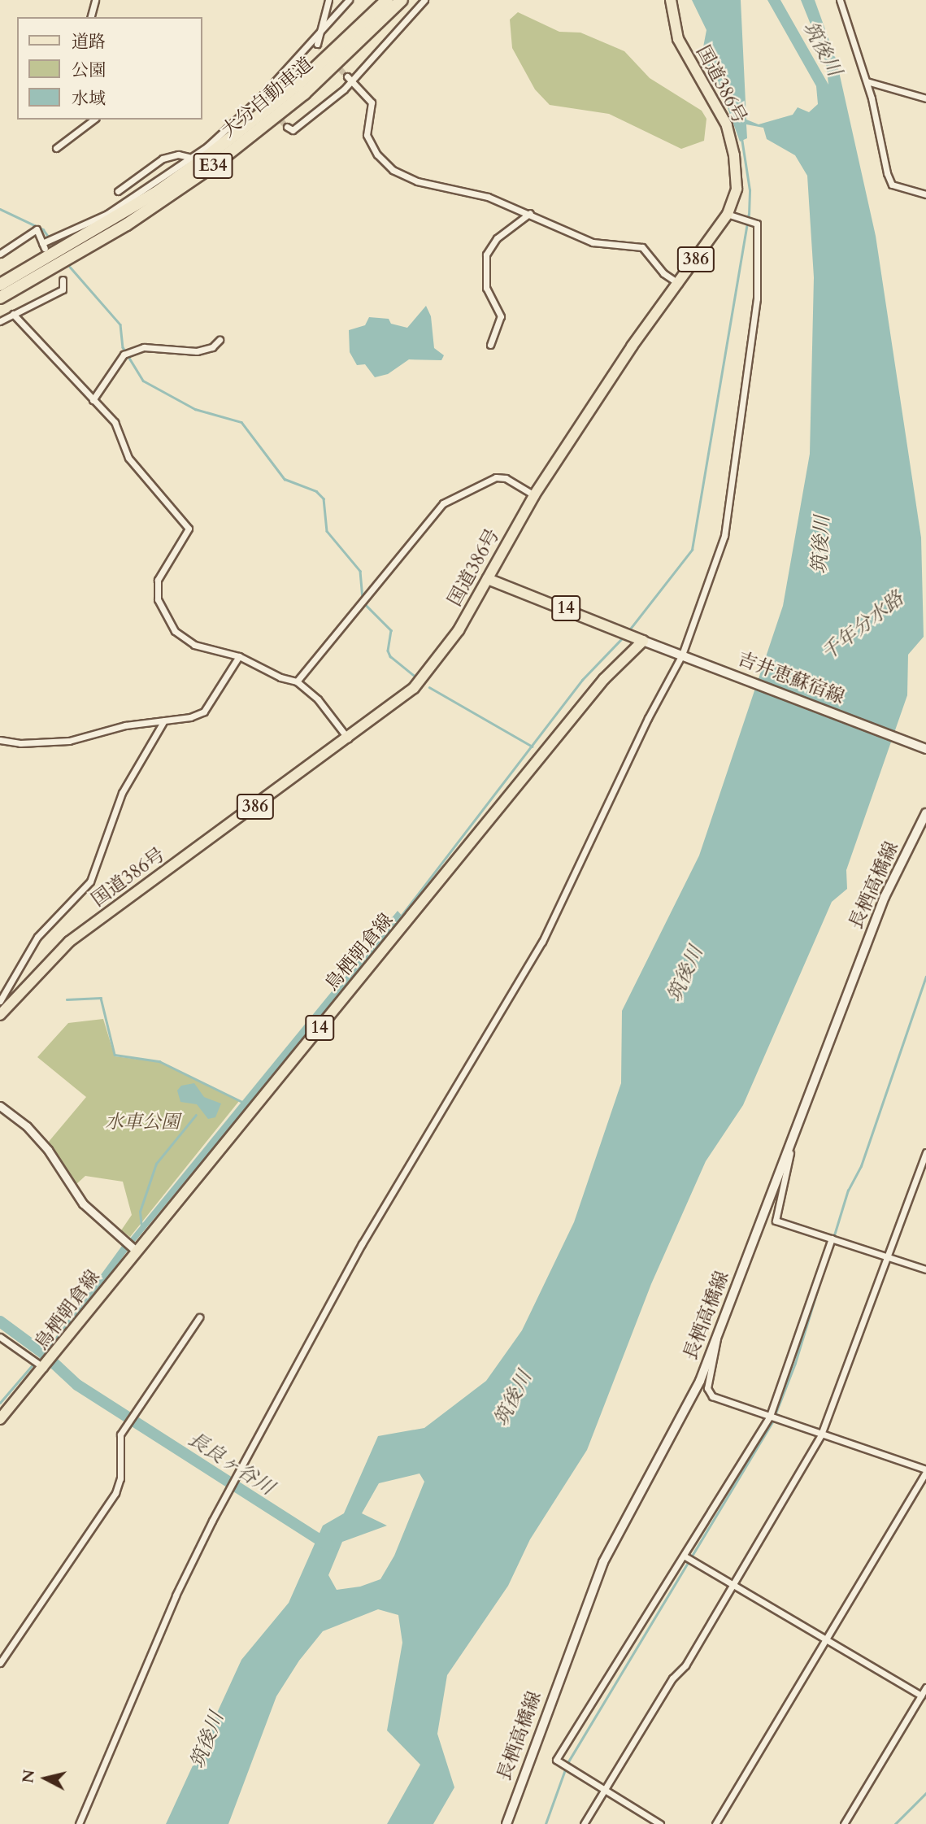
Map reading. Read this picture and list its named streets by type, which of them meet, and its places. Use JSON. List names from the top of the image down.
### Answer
{
  "streets": {
    "highway": ["大分自動車道", "E34"],
    "main road": [
      "国道386号",
      "386",
      "14",
      "吉井恵蘇宿線",
      "長栖高橋線",
      "鳥栖朝倉線"
    ]
  },
  "crossings": [
    ["国道386号", "14"],
    ["14", "吉井恵蘇宿線"],
    ["14", "鳥栖朝倉線"],
    ["吉井恵蘇宿線", "鳥栖朝倉線"]
  ],
  "water": ["筑後川", "千年分水路", "長良ヶ谷川"],
  "parks": ["水車公園"],
  "legend": ["道路", "公園", "水域"],
  "north": "left"
}
